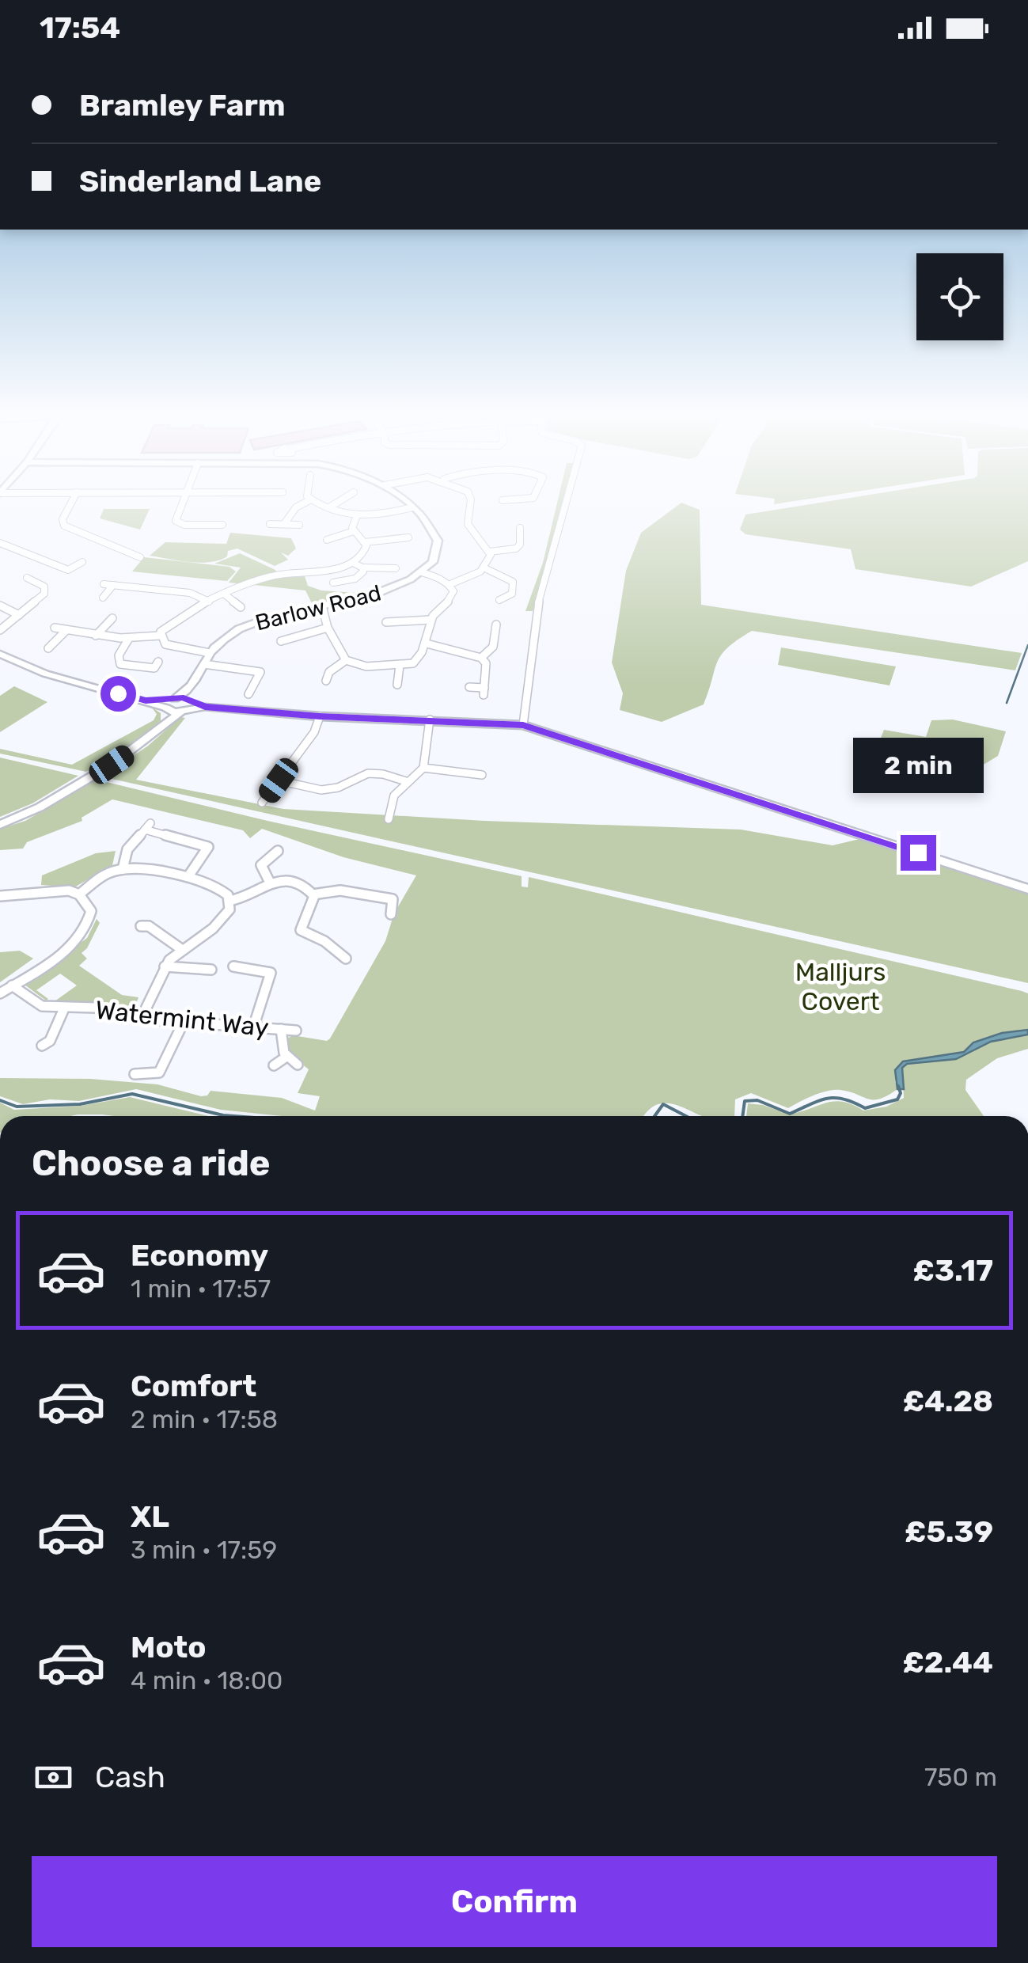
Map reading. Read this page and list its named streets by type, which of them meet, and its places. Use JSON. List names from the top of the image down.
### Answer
{
  "streets": {
    "street": ["Barlow Road", "Watermint Way"]
  },
  "parks": ["Malljurs Covert"],
  "page": {
    "status": "17:54",
    "banner": ["Bramley Farm", "Sinderland Lane"],
    "bubble": "2 min",
    "heading": "Choose a ride",
    "list": [
      {
        "name": "Economy",
        "note": "1 min · 17:57",
        "value": "£3.17"
      },
      {
        "name": "Comfort",
        "note": "2 min · 17:58",
        "value": "£4.28"
      },
      {
        "name": "XL",
        "note": "3 min · 17:59",
        "value": "£5.39"
      },
      {
        "name": "Moto",
        "note": "4 min · 18:00",
        "value": "£2.44"
      }
    ],
    "pay": ["Cash", "750 m"],
    "buttons": "Confirm"
  }
}
